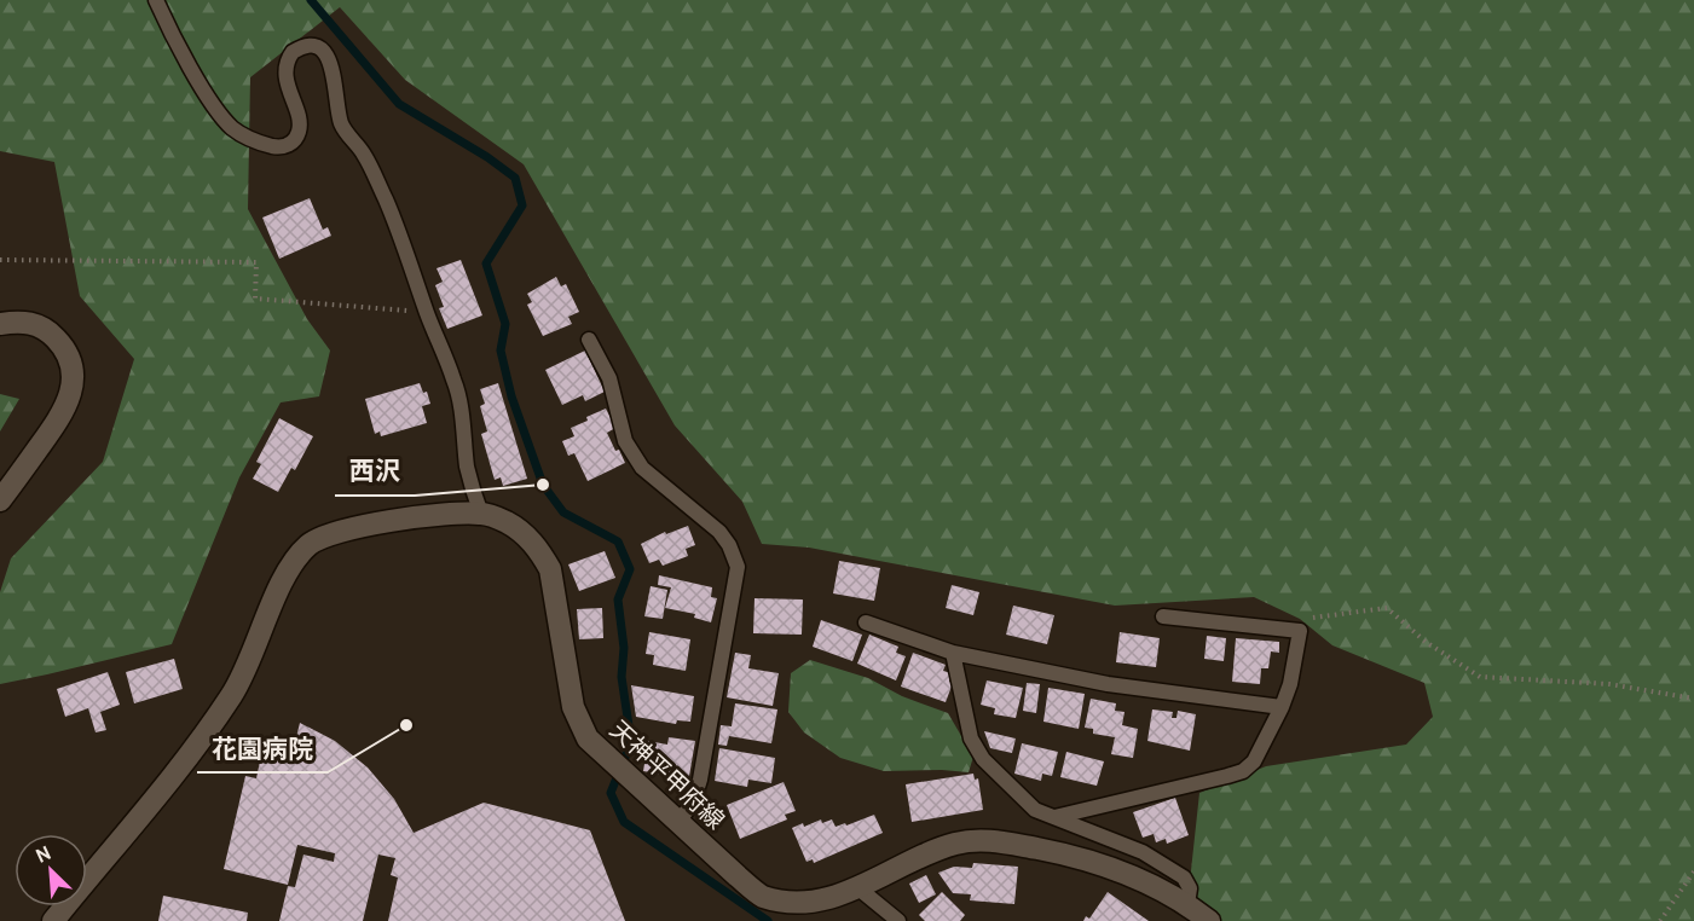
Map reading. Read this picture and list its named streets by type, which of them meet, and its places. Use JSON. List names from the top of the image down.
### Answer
{
  "streets": {
    "main road": ["天神平甲府線"]
  },
  "places": ["西沢", "花園病院"],
  "north": "top left"
}
